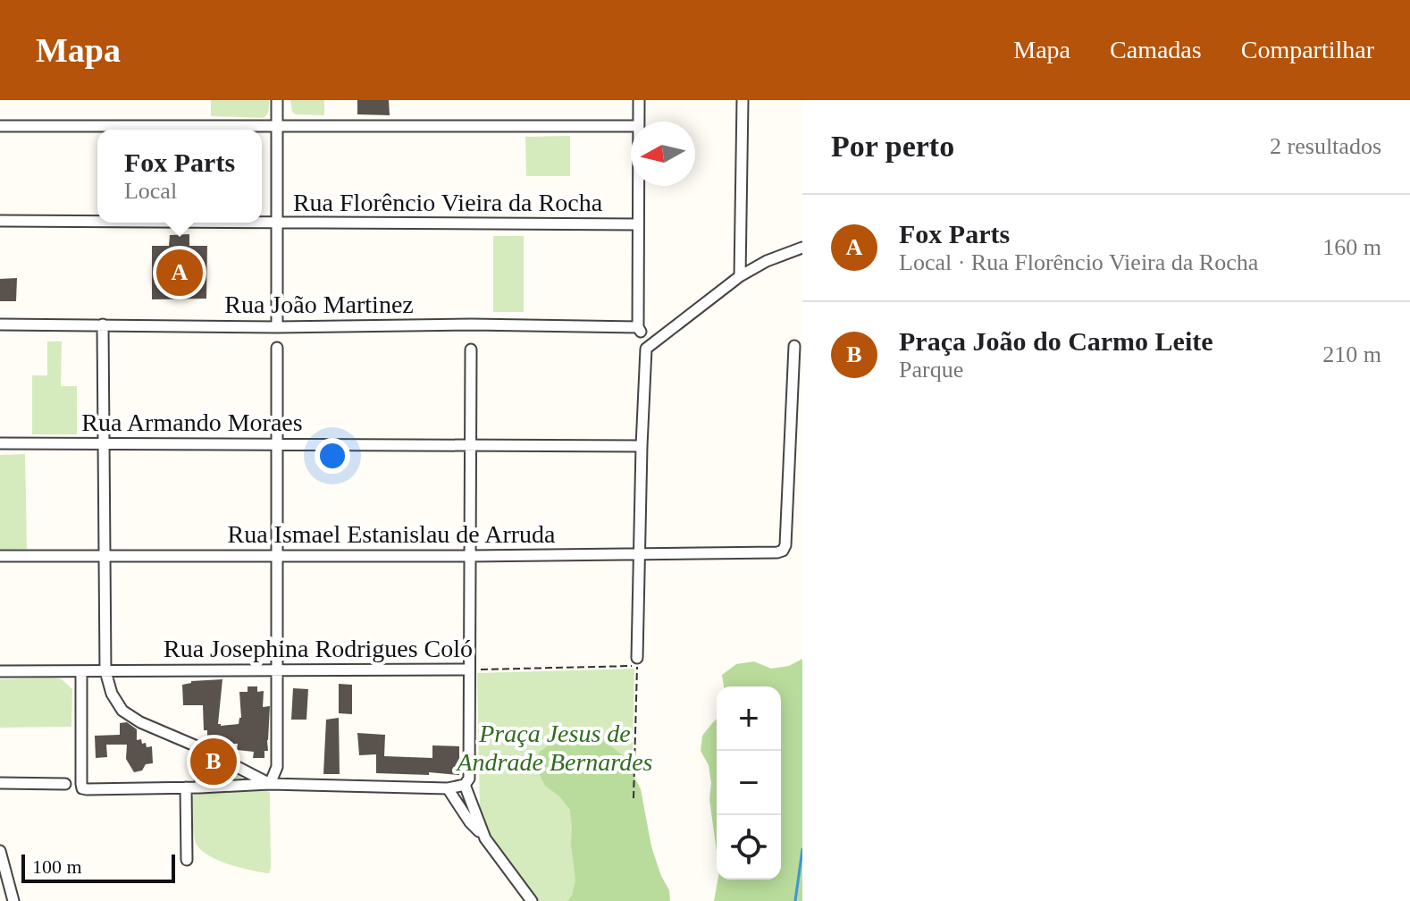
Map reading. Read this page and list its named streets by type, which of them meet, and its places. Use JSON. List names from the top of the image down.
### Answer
{
  "streets": {
    "street": [
      "Rua Florêncio Vieira da Rocha",
      "Rua João Martinez",
      "Rua Armando Moraes",
      "Rua Ismael Estanislau de Arruda",
      "Rua Josephina Rodrigues Coló"
    ]
  },
  "crossings": [
    ["Rua Florêncio Vieira da Rocha", "Rua João Martinez"]
  ],
  "parks": ["Praça Jesus de Andrade Bernardes"],
  "scale_bar": "100 m",
  "north": "left",
  "page": {
    "header": "Mapa",
    "nav": ["Mapa", "Camadas", "Compartilhar"],
    "heading": ["Por perto", "2 resultados"],
    "popup": ["Fox Parts", "Local"],
    "list": [
      {
        "mark": "A",
        "name": "Fox Parts",
        "note": "Local · Rua Florêncio Vieira da Rocha",
        "value": "160 m"
      },
      {
        "mark": "B",
        "name": "Praça João do Carmo Leite",
        "note": "Parque",
        "value": "210 m"
      }
    ],
    "pins": ["A", "B"],
    "map_buttons": ["+", "−"],
    "scale": "100 m"
  }
}
